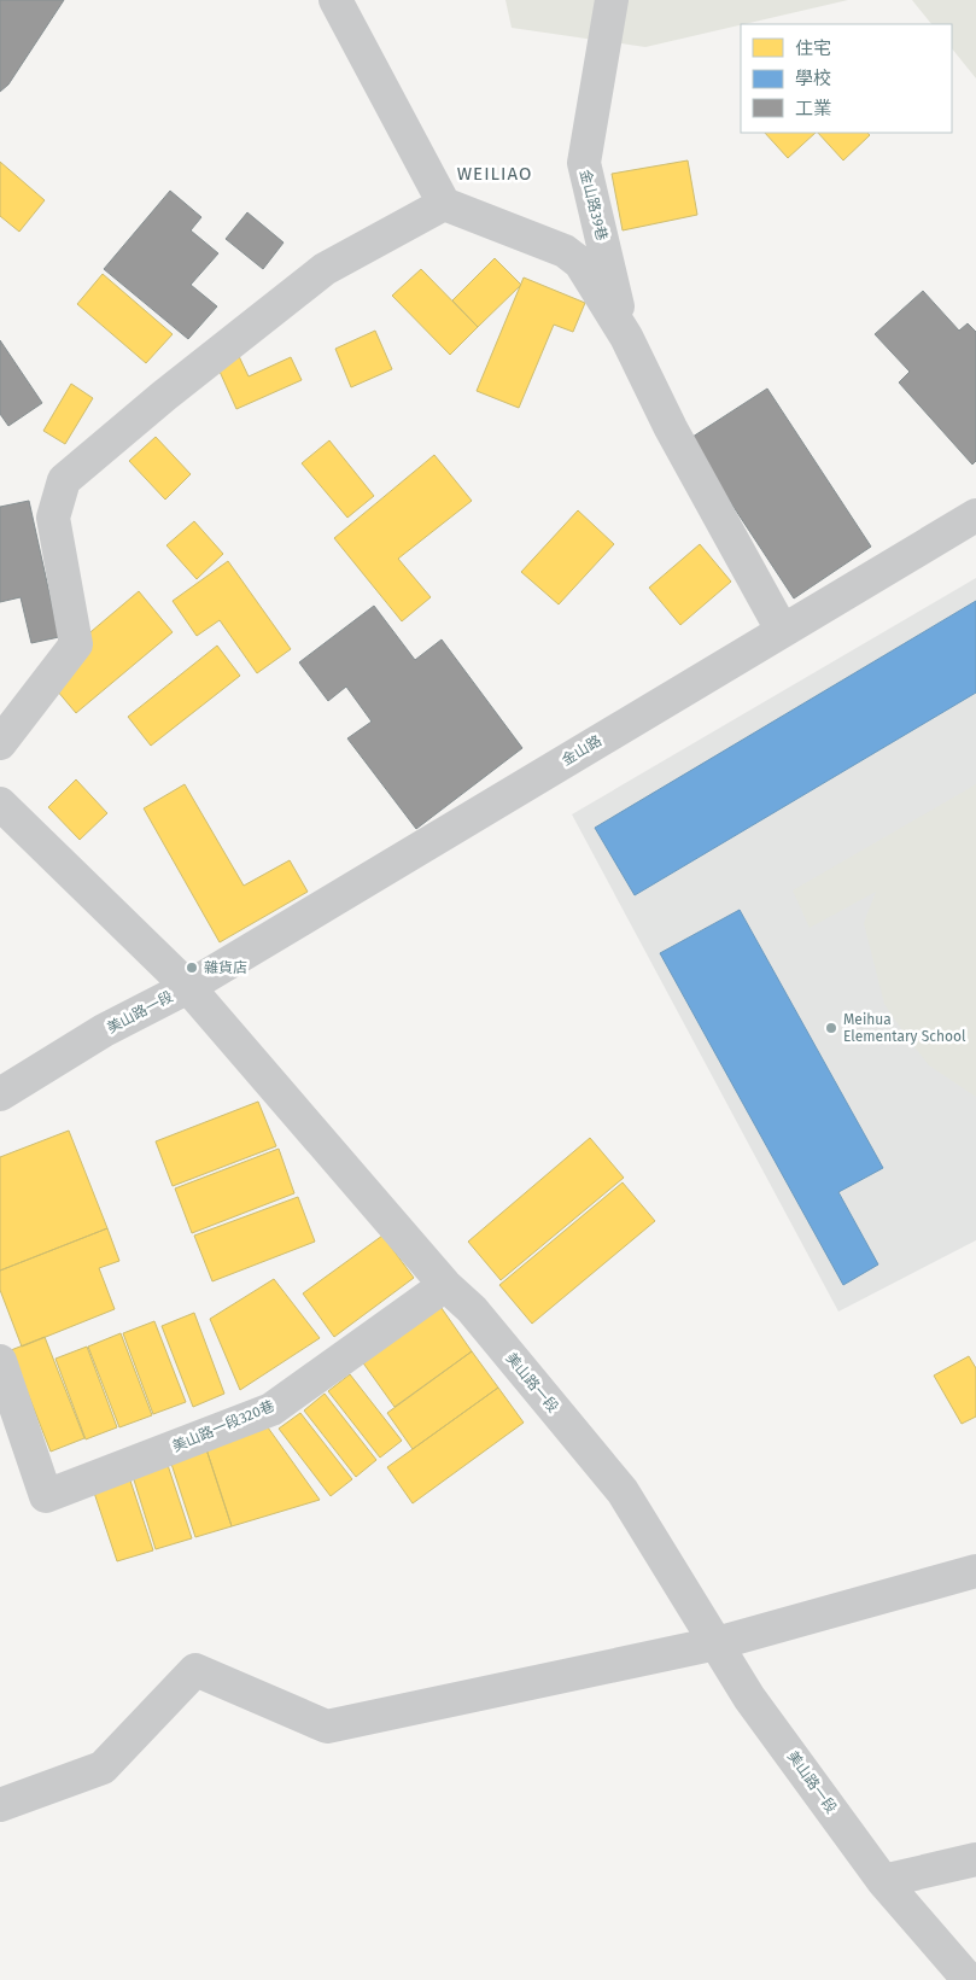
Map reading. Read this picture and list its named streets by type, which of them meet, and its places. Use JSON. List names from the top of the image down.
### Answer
{
  "streets": {
    "street": [
      "金山路39巷",
      "金山路",
      "美山路一段",
      "美山路一段320巷"
    ]
  },
  "crossings": [
    ["金山路", "美山路一段"],
    ["美山路一段", "美山路一段320巷"]
  ],
  "districts": ["WEILIAO"],
  "places": ["雜貨店", "Meihua Elementary School"],
  "legend": ["住宅", "學校", "工業"]
}
